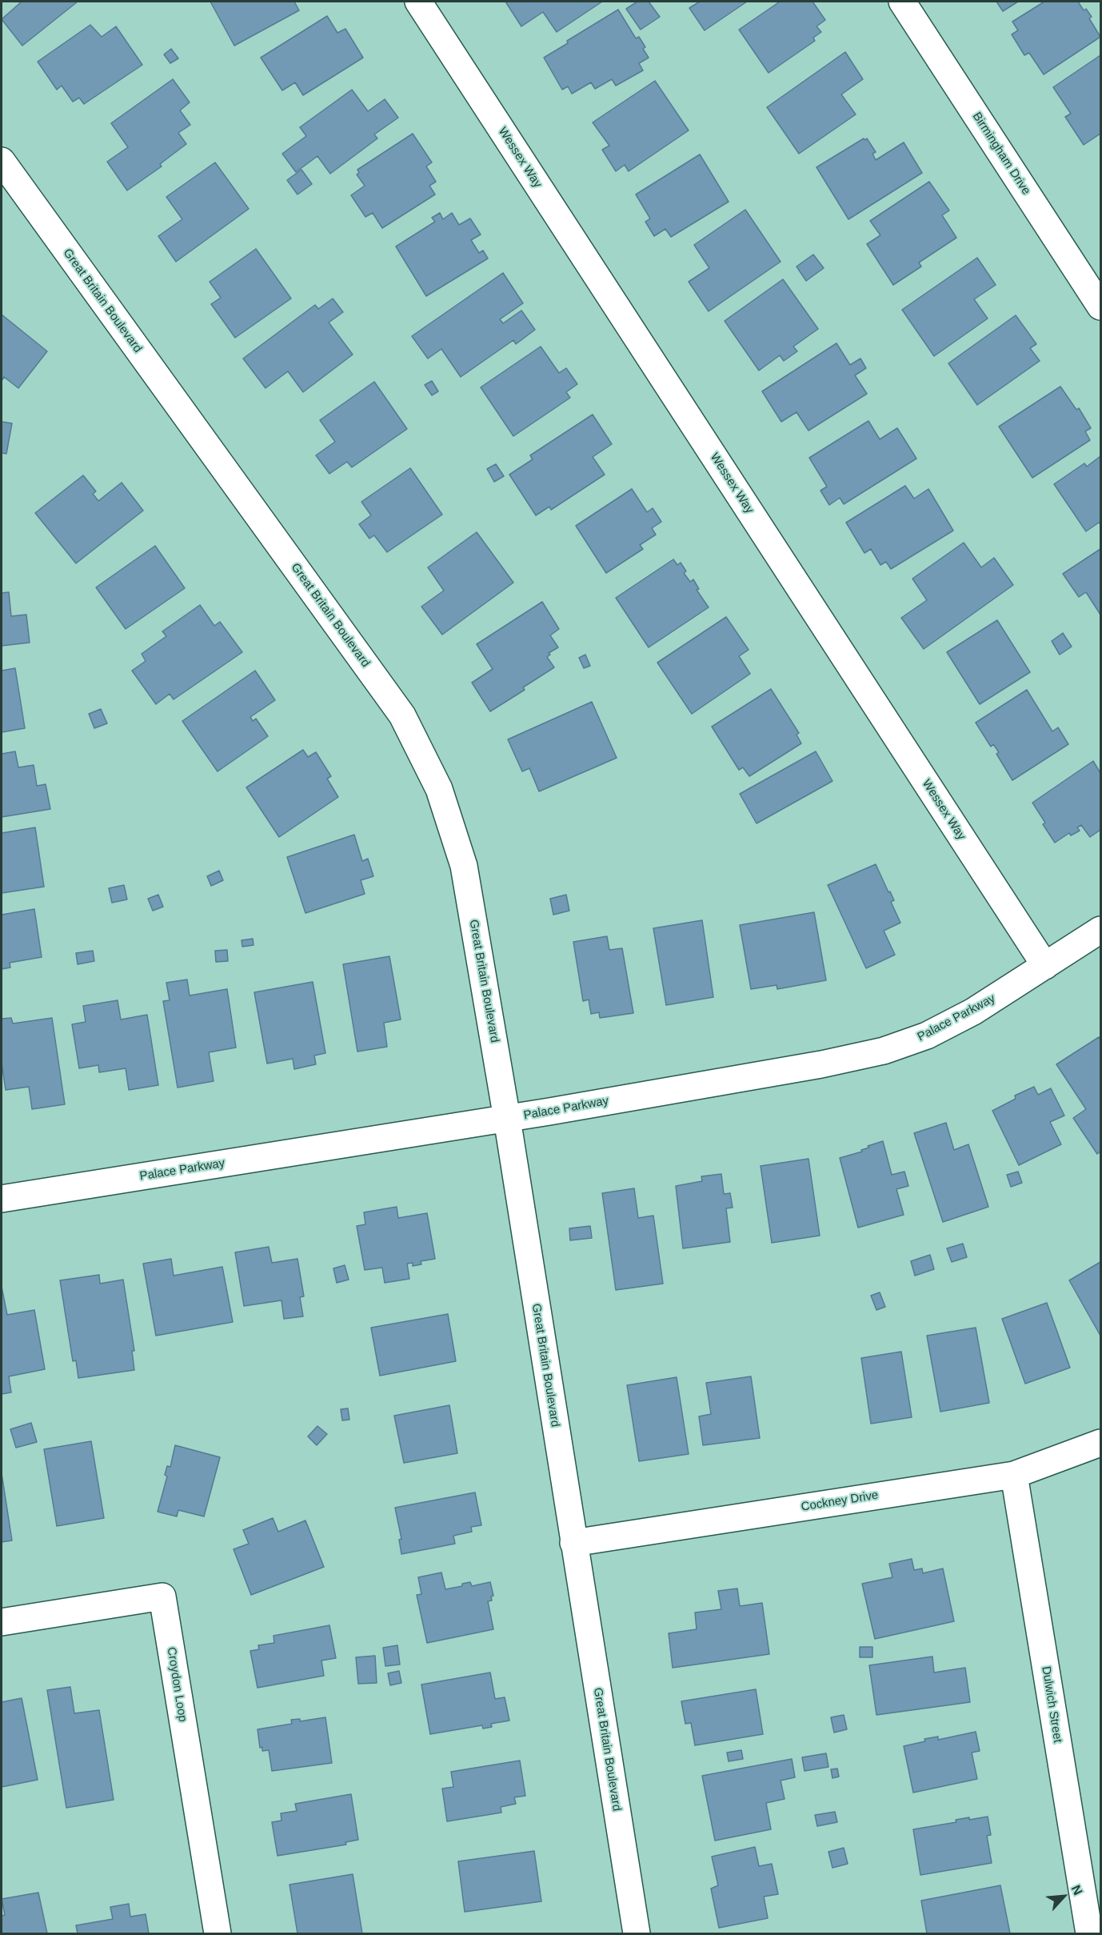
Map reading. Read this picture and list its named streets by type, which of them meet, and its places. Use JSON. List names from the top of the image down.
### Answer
{
  "streets": {
    "street": [
      "Birmingham Drive",
      "Wessex Way",
      "Great Britain Boulevard",
      "Palace Parkway",
      "Cockney Drive",
      "Croydon Loop",
      "Dulwich Street"
    ]
  },
  "crossings": [
    ["Wessex Way", "Palace Parkway"],
    ["Great Britain Boulevard", "Palace Parkway"],
    ["Great Britain Boulevard", "Cockney Drive"],
    ["Cockney Drive", "Dulwich Street"]
  ],
  "north": "top right"
}
